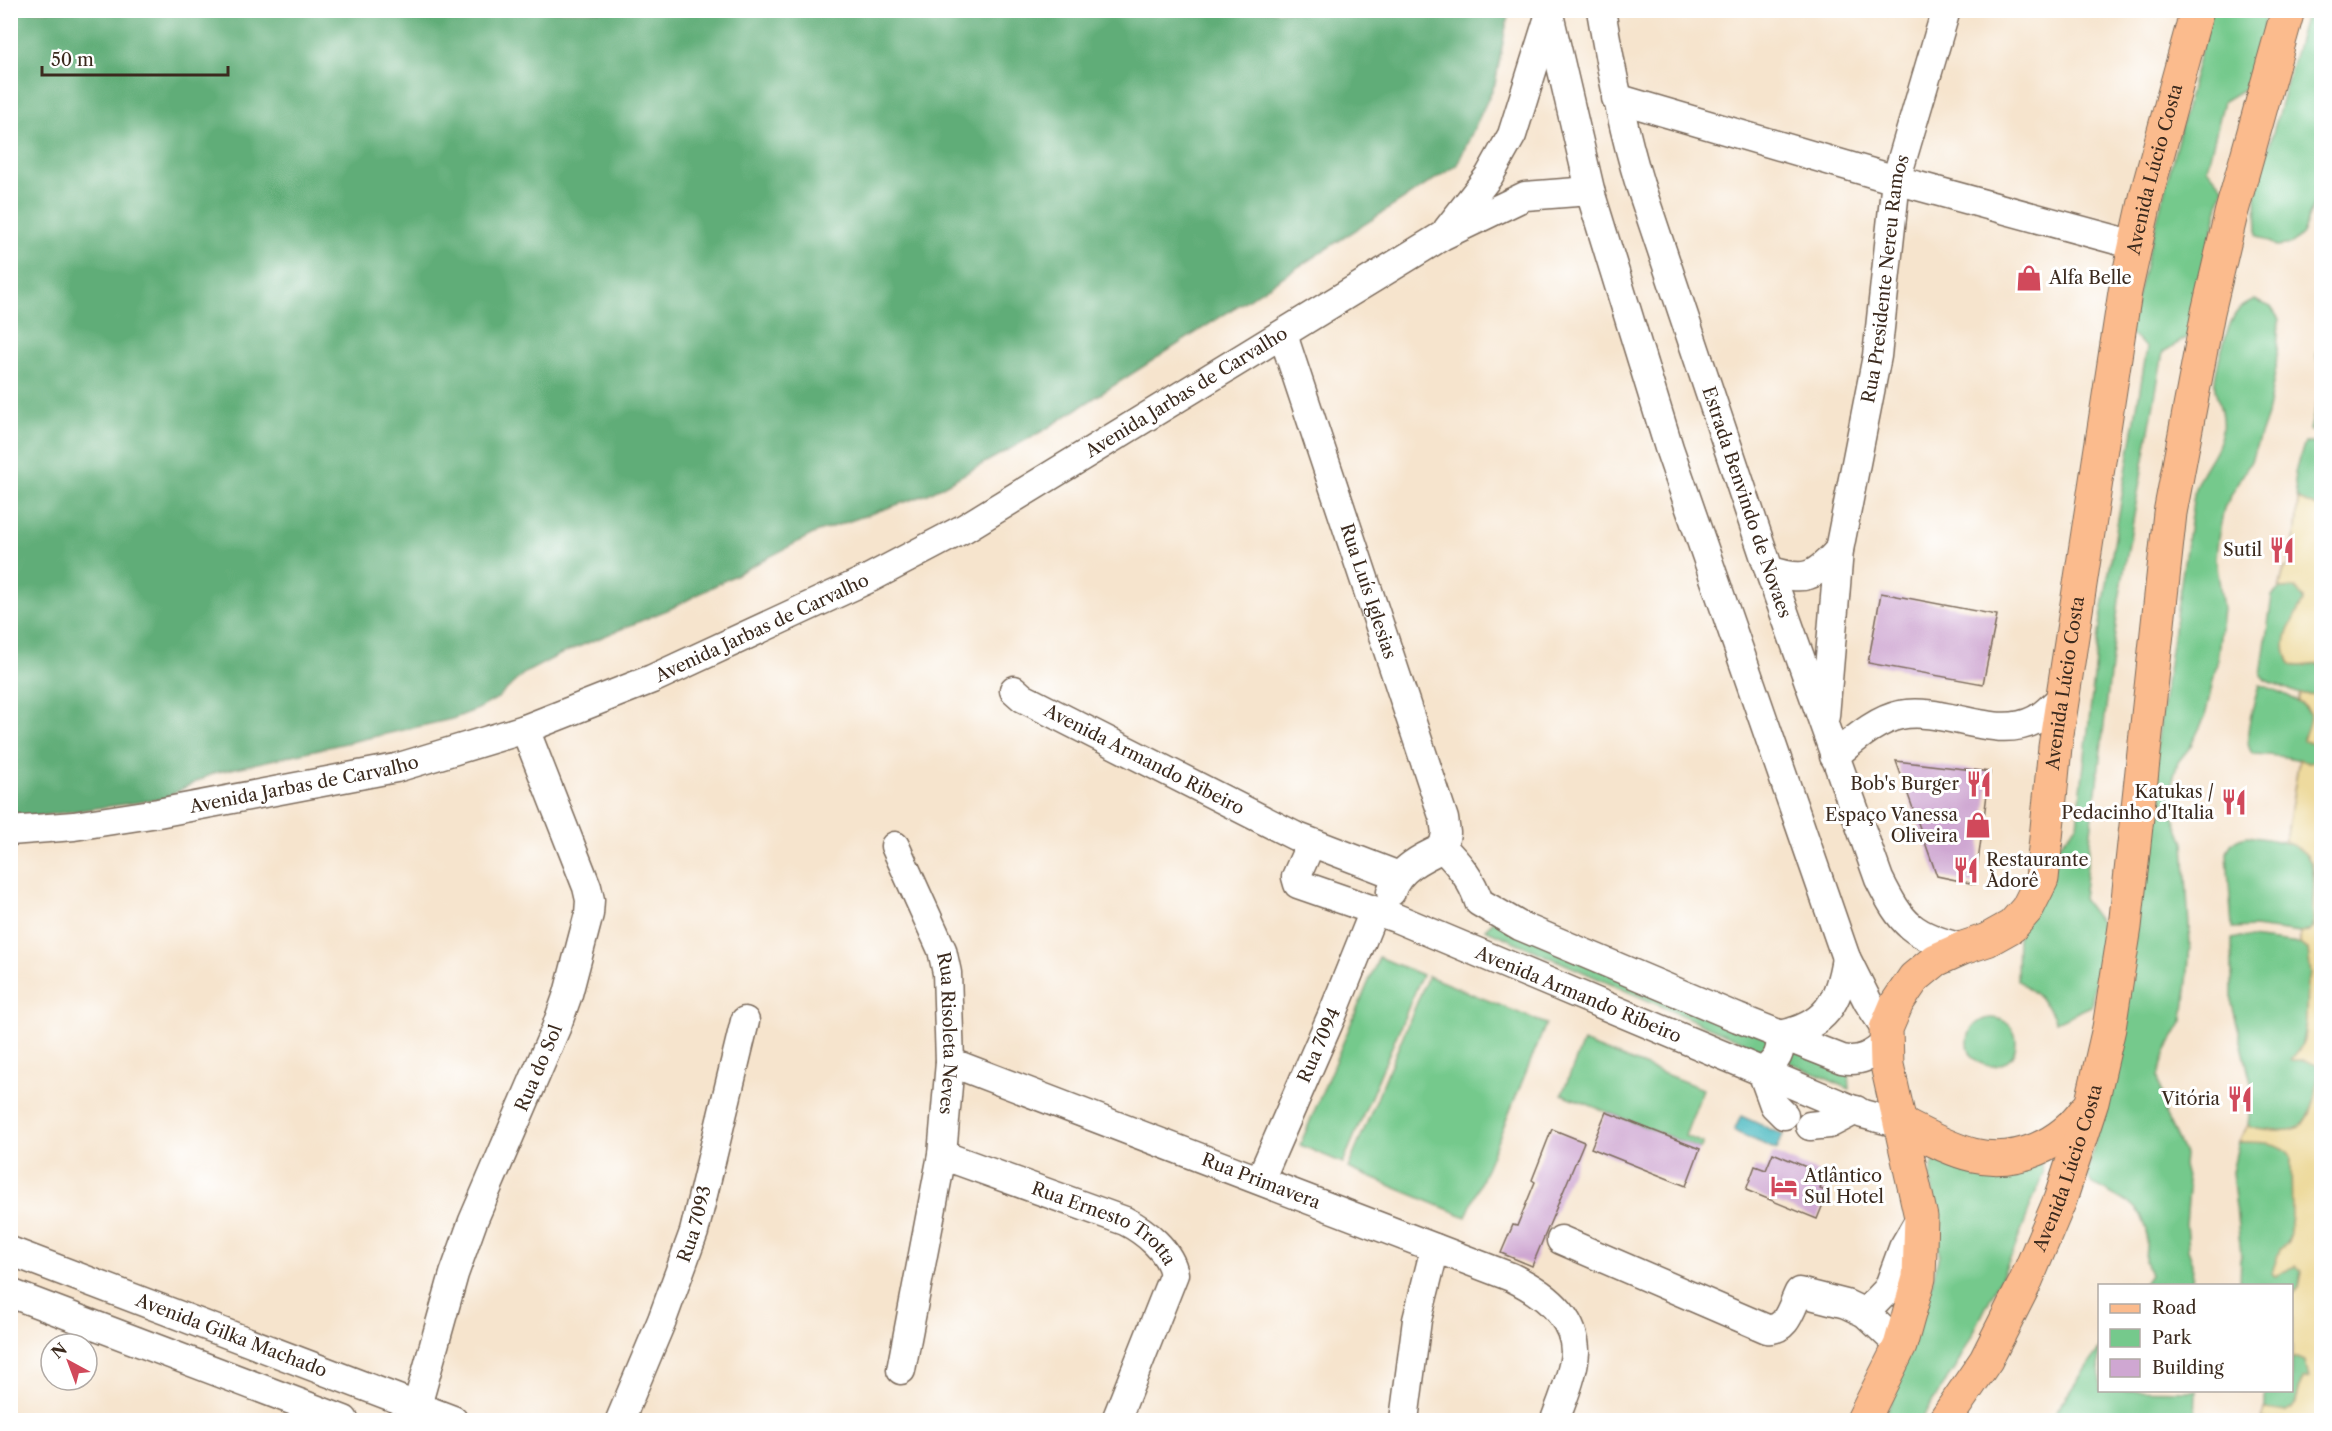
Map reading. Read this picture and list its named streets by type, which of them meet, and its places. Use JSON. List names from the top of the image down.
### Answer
{
  "streets": {
    "main road": ["Avenida Lúcio Costa"],
    "street": [
      "Rua Presidente Nereu Ramos",
      "Avenida Jarbas de Carvalho",
      "Estrada Benvindo de Novaes",
      "Rua Luís Iglesias",
      "Avenida Armando Ribeiro",
      "Rua Risoleta Neves",
      "Rua 7094",
      "Rua do Sol",
      "Rua Primavera",
      "Rua 7093",
      "Rua Ernesto Trotta",
      "Avenida Gilka Machado"
    ]
  },
  "crossings": [
    ["Avenida Lúcio Costa", "Estrada Benvindo de Novaes"],
    ["Avenida Lúcio Costa", "Avenida Armando Ribeiro"],
    ["Rua Presidente Nereu Ramos", "Estrada Benvindo de Novaes"],
    ["Avenida Jarbas de Carvalho", "Rua Luís Iglesias"],
    ["Avenida Jarbas de Carvalho", "Rua do Sol"],
    ["Rua Luís Iglesias", "Avenida Armando Ribeiro"],
    ["Rua Luís Iglesias", "Rua 7094"],
    ["Avenida Armando Ribeiro", "Rua 7094"],
    ["Rua Risoleta Neves", "Rua Primavera"],
    ["Rua Risoleta Neves", "Rua Ernesto Trotta"],
    ["Rua 7094", "Rua Primavera"],
    ["Rua do Sol", "Avenida Gilka Machado"]
  ],
  "places": {
    "shop": ["Alfa Belle", "Espaço Vanessa Oliveira"],
    "restaurant": [
      "Sutil",
      "Bob's Burger",
      "Katukas / Pedacinho d'Italia",
      "Restaurante Àdorê",
      "Vitória"
    ],
    "hotel": ["Atlântico Sul Hotel"]
  },
  "legend": ["Road", "Park", "Building"],
  "scale_bar": "50 m",
  "north": "top left"
}
